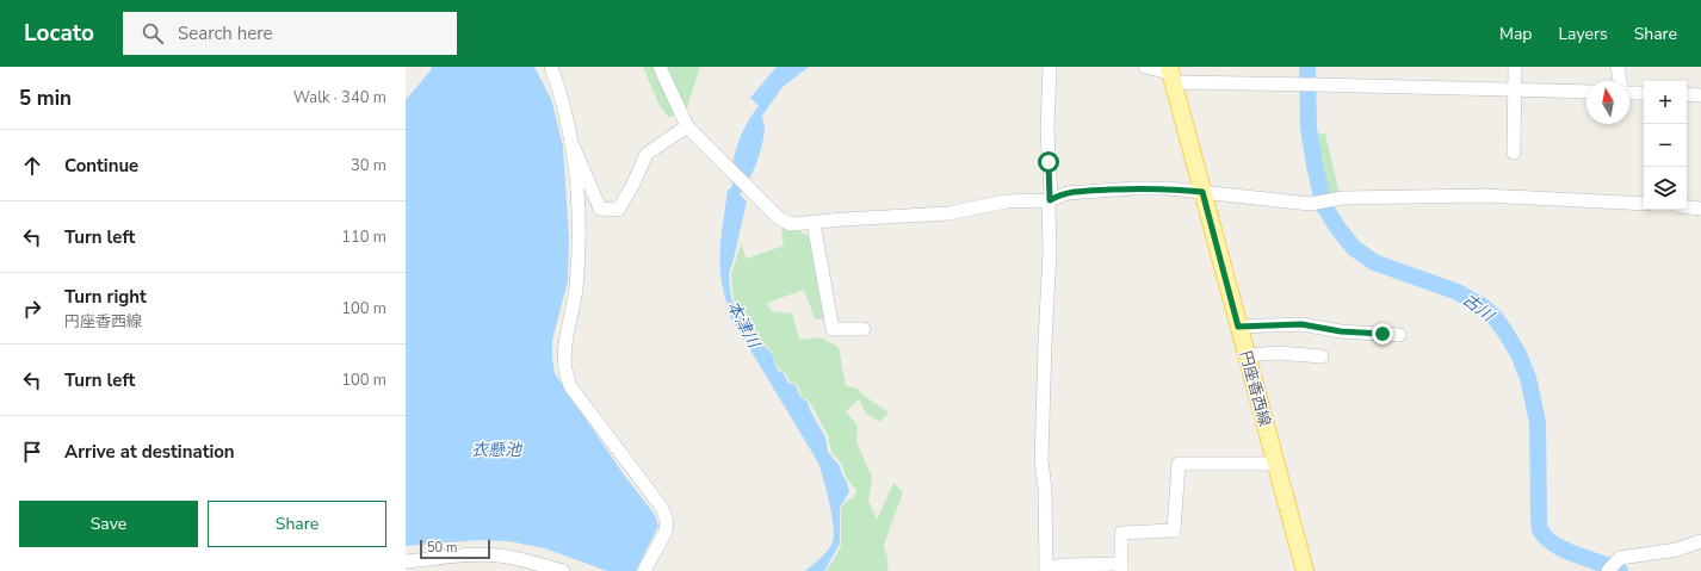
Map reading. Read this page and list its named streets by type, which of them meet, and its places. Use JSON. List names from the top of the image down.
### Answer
{
  "streets": {
    "main road": ["円座香西線"]
  },
  "water": ["古川", "本津川", "衣懸池"],
  "scale_bar": "50 m",
  "north": "top",
  "page": {
    "header": "Locato",
    "search": "Search here",
    "nav": ["Map", "Layers", "Share"],
    "heading": ["5 min", "Walk · 340 m"],
    "map_buttons": ["+", "−"],
    "list": [
      ["Continue", "30 m"],
      ["Turn left", "110 m"],
      ["Turn right", "円座香西線", "100 m"],
      ["Turn left", "100 m"],
      "Arrive at destination"
    ],
    "buttons": ["Save", "Share"],
    "scale": "50 m"
  }
}
